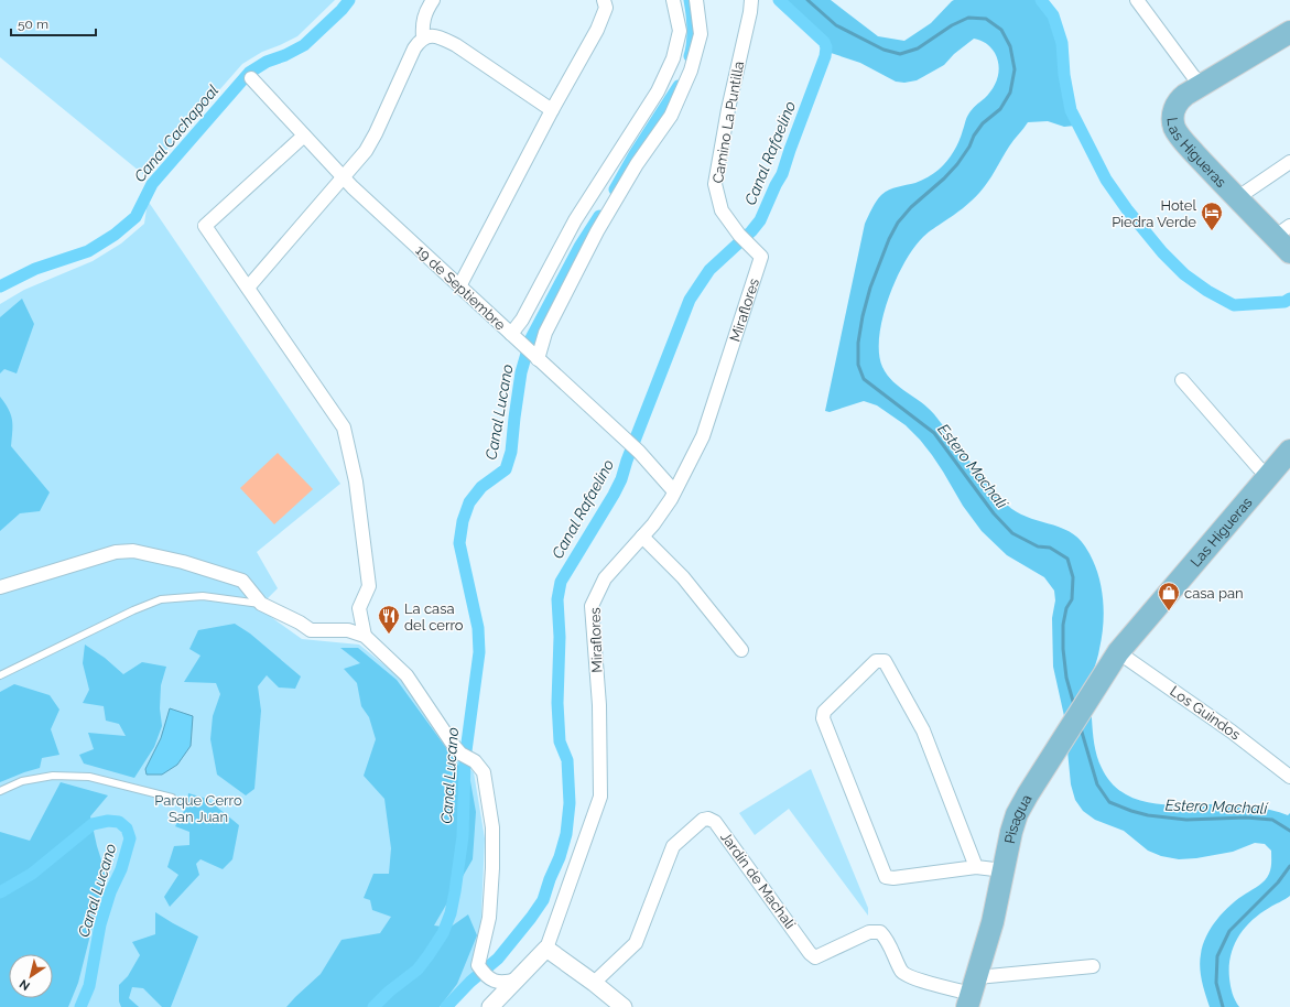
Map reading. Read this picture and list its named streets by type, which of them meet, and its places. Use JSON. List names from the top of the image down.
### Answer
{
  "streets": {
    "main road": ["Las Higueras", "Pisagua"],
    "street": [
      "Camino La Puntilla",
      "19 de Septiembre",
      "Miraflores",
      "Los Guindos",
      "Jardín de Machalí"
    ]
  },
  "crossings": [
    ["Camino La Puntilla", "Miraflores"],
    ["Las Higueras", "Los Guindos"],
    ["Las Higueras", "Pisagua"],
    ["19 de Septiembre", "Miraflores"],
    ["Los Guindos", "Pisagua"],
    ["Pisagua", "Jardín de Machalí"]
  ],
  "water": [
    "Canal Cachapoal",
    "Canal Rafaelino",
    "Canal Lucano",
    "Estero Machalí"
  ],
  "parks": ["Parque Cerro San Juan"],
  "places": {
    "hotel": ["Hotel Piedra Verde"],
    "shop": ["casa pan"],
    "restaurant": ["La casa del cerro"]
  },
  "scale_bar": "50 m",
  "north": "bottom left"
}
